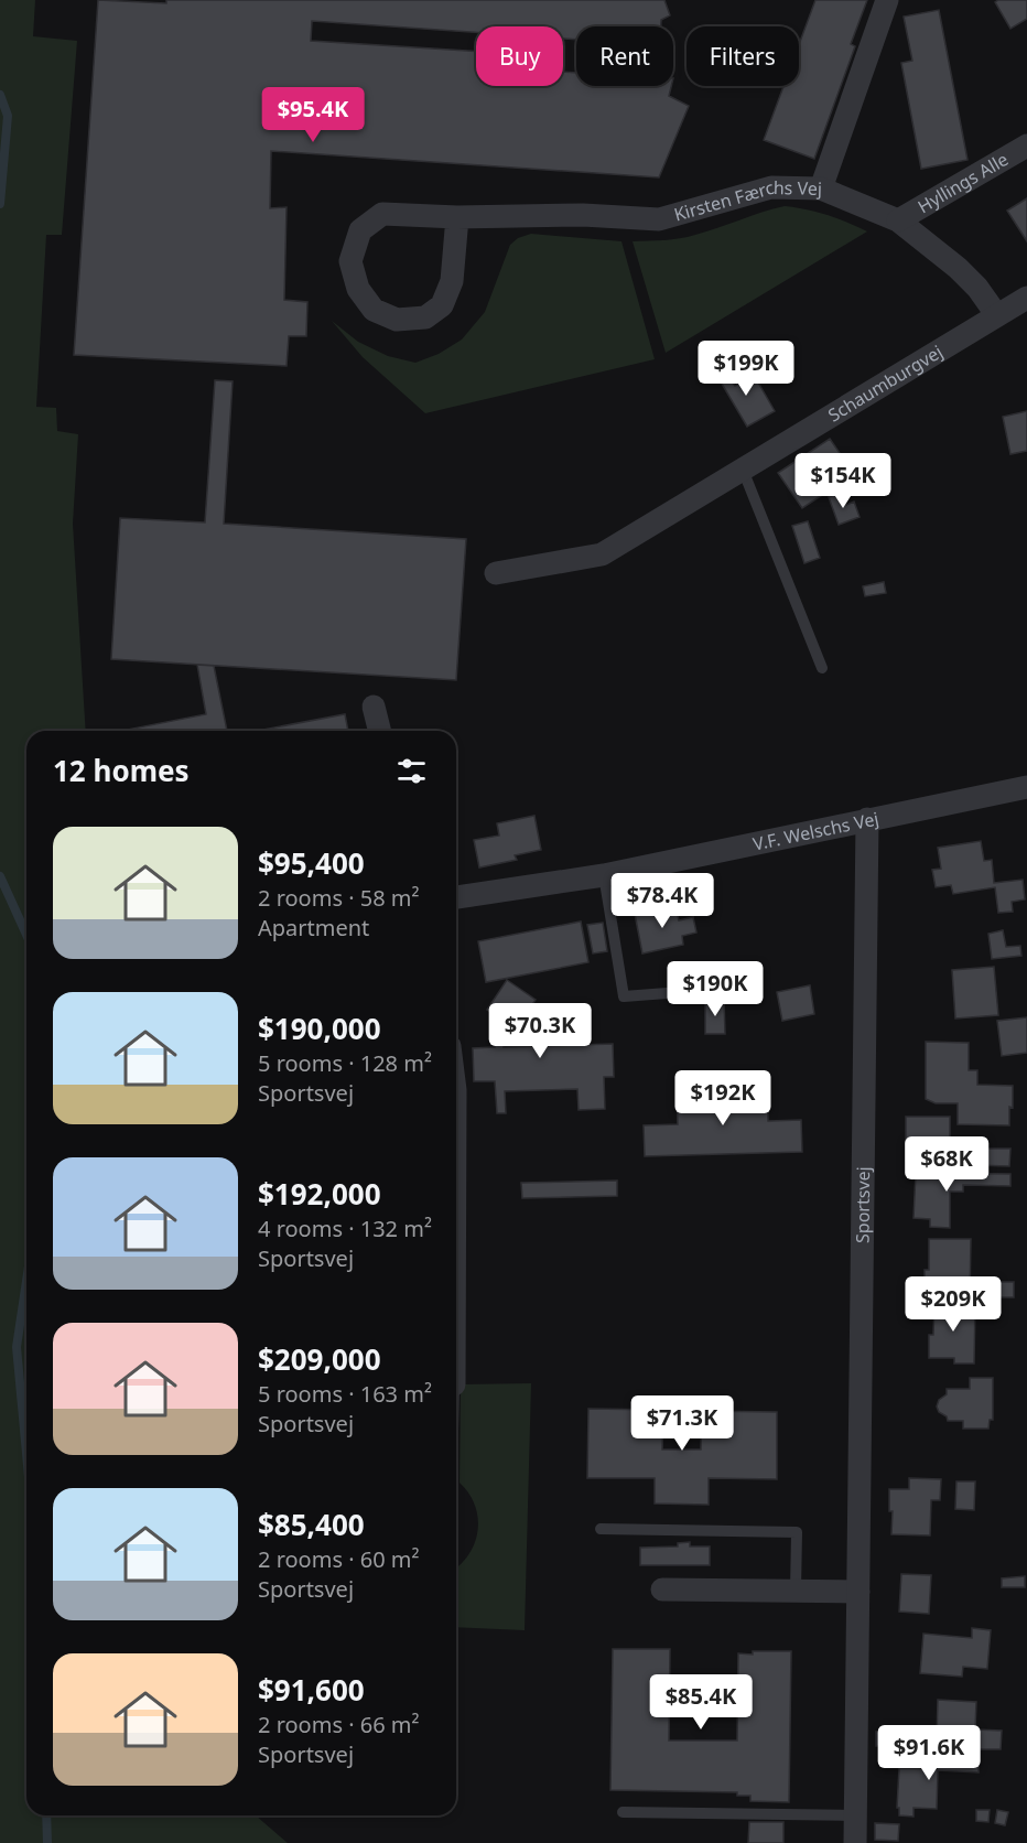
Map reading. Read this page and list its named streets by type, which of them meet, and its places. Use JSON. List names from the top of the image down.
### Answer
{
  "streets": {
    "street": [
      "Hyllings Alle",
      "Kirsten Færchs Vej",
      "Schaumburgvej",
      "V.F. Welschs Vej",
      "Sportsvej"
    ]
  },
  "crossings": [
    ["Hyllings Alle", "Kirsten Færchs Vej"],
    ["Kirsten Færchs Vej", "Schaumburgvej"],
    ["V.F. Welschs Vej", "Sportsvej"]
  ],
  "page": {
    "chip": ["Buy", "Rent", "Filters"],
    "price": [
      "$95.4K",
      "$199K",
      "$154K",
      "$78.4K",
      "$190K",
      "$70.3K",
      "$192K",
      "$68K",
      "$209K",
      "$71.3K",
      "$85.4K",
      "$91.6K"
    ],
    "heading": "12 homes",
    "list": [
      {
        "name": "$95,400",
        "note": "2 rooms · 58 m² · Apartment"
      },
      {
        "name": "$190,000",
        "note": "5 rooms · 128 m² · Sportsvej"
      },
      {
        "name": "$192,000",
        "note": "4 rooms · 132 m² · Sportsvej"
      },
      {
        "name": "$209,000",
        "note": "5 rooms · 163 m² · Sportsvej"
      },
      {
        "name": "$85,400",
        "note": "2 rooms · 60 m² · Sportsvej"
      },
      {
        "name": "$91,600",
        "note": "2 rooms · 66 m² · Sportsvej"
      }
    ]
  }
}
